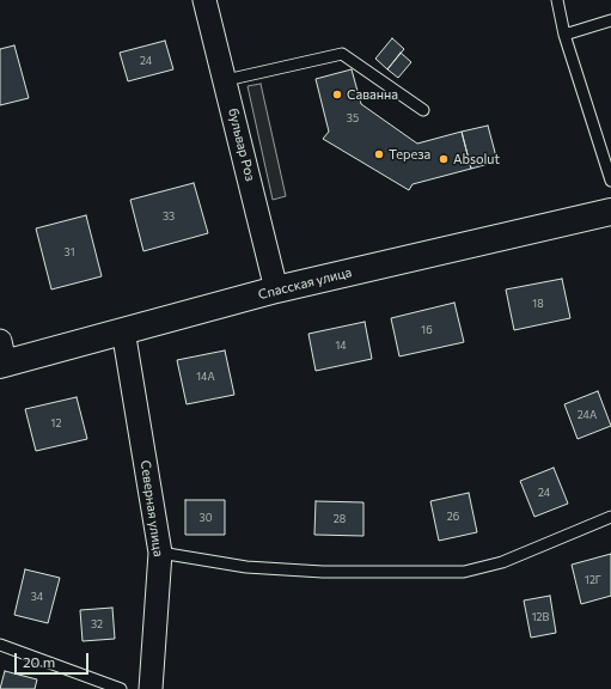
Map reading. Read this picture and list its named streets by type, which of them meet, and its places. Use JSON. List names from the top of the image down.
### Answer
{
  "streets": {
    "street": ["бульвар Роз", "Спасская улица", "Северная улица"]
  },
  "crossings": [
    ["бульвар Роз", "Спасская улица"],
    ["Спасская улица", "Северная улица"]
  ],
  "places": ["Саванна", "Тереза", "Absolut"],
  "house_numbers": [
    "24",
    "35",
    "33",
    "31",
    "18",
    "16",
    "14",
    "14А",
    "24А",
    "12",
    "24",
    "26",
    "30",
    "28",
    "12Г",
    "34",
    "12В",
    "32"
  ],
  "scale_bar": "20 m"
}
